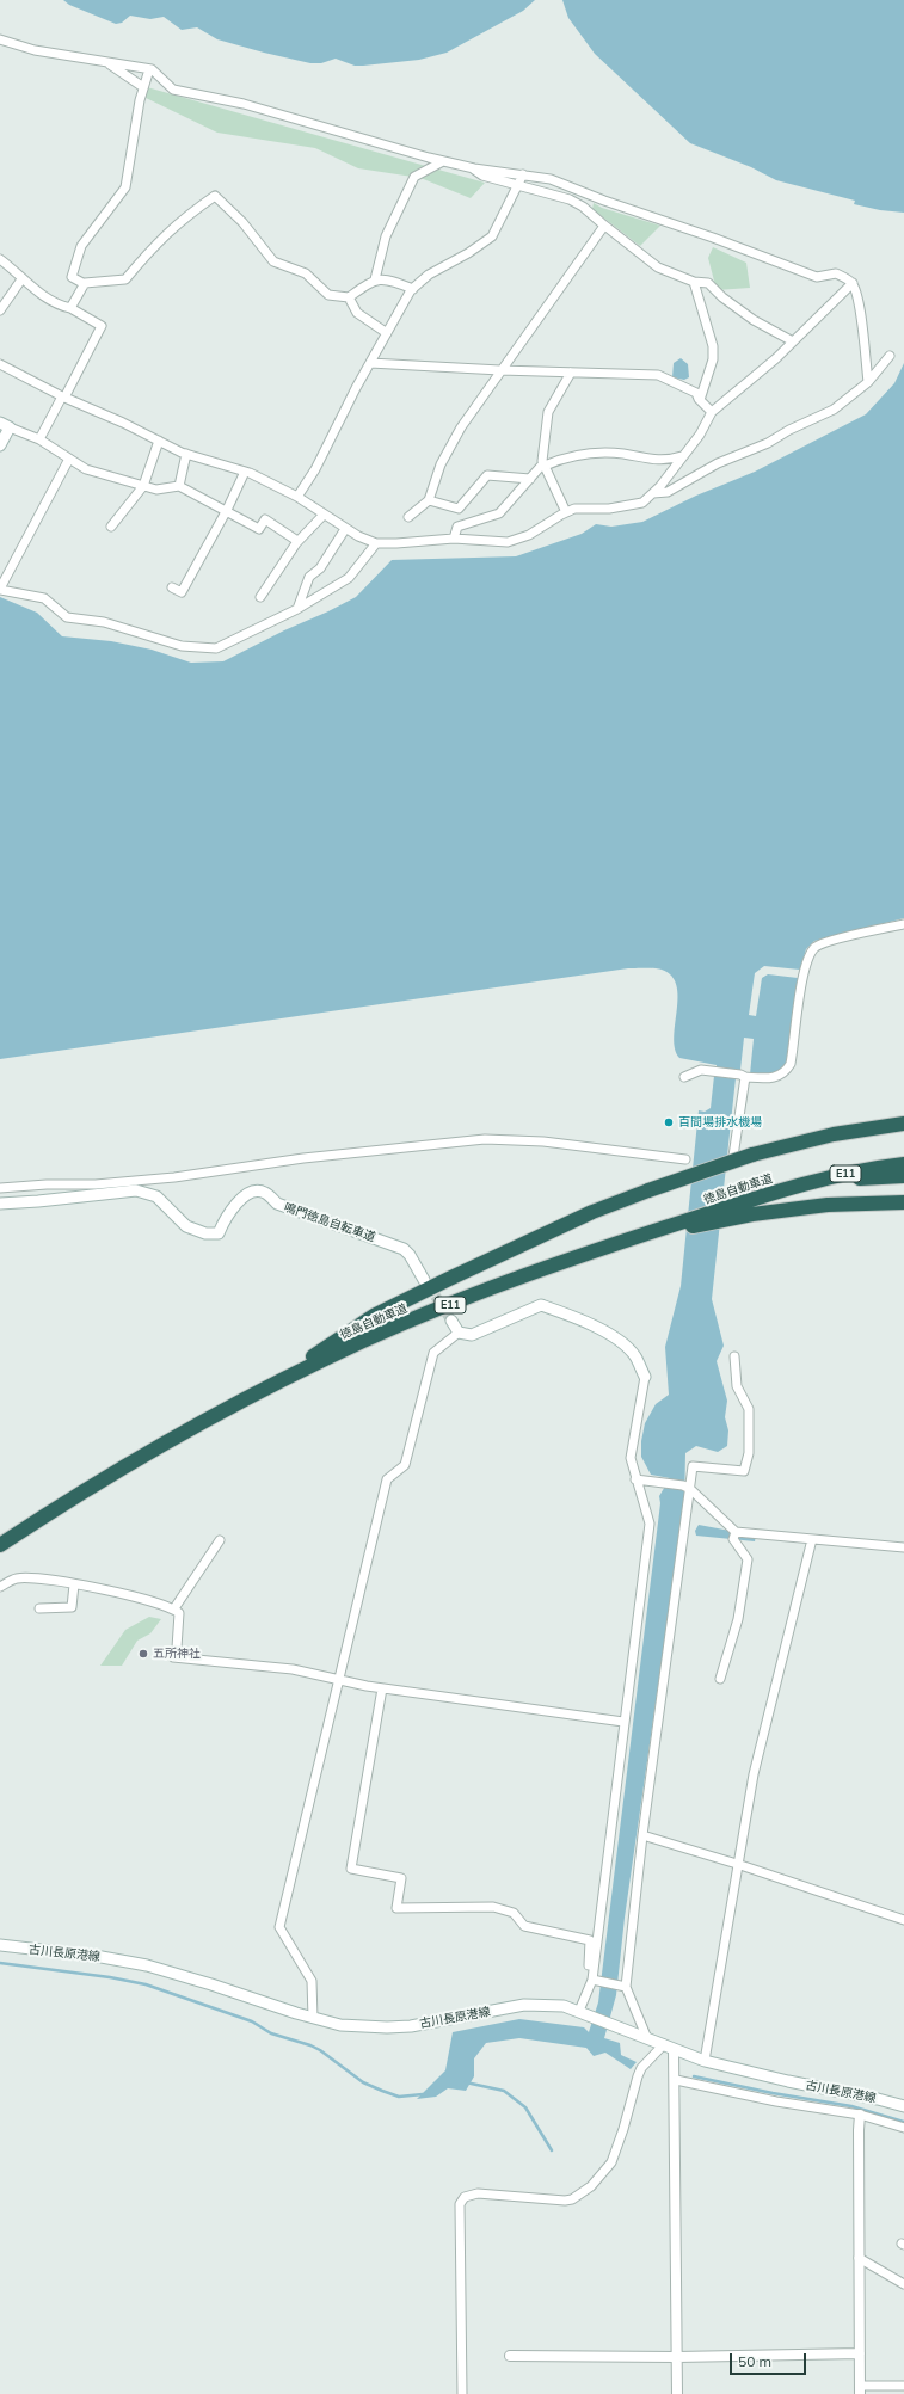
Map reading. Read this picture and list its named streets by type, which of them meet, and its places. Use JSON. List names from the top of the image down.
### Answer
{
  "streets": {
    "highway": ["E11", "徳島自動車道"],
    "main road": ["鳴門徳島自転車道", "古川長原港線"]
  },
  "places": ["百間場排水機場", "五所神社"],
  "scale_bar": "50 m"
}
